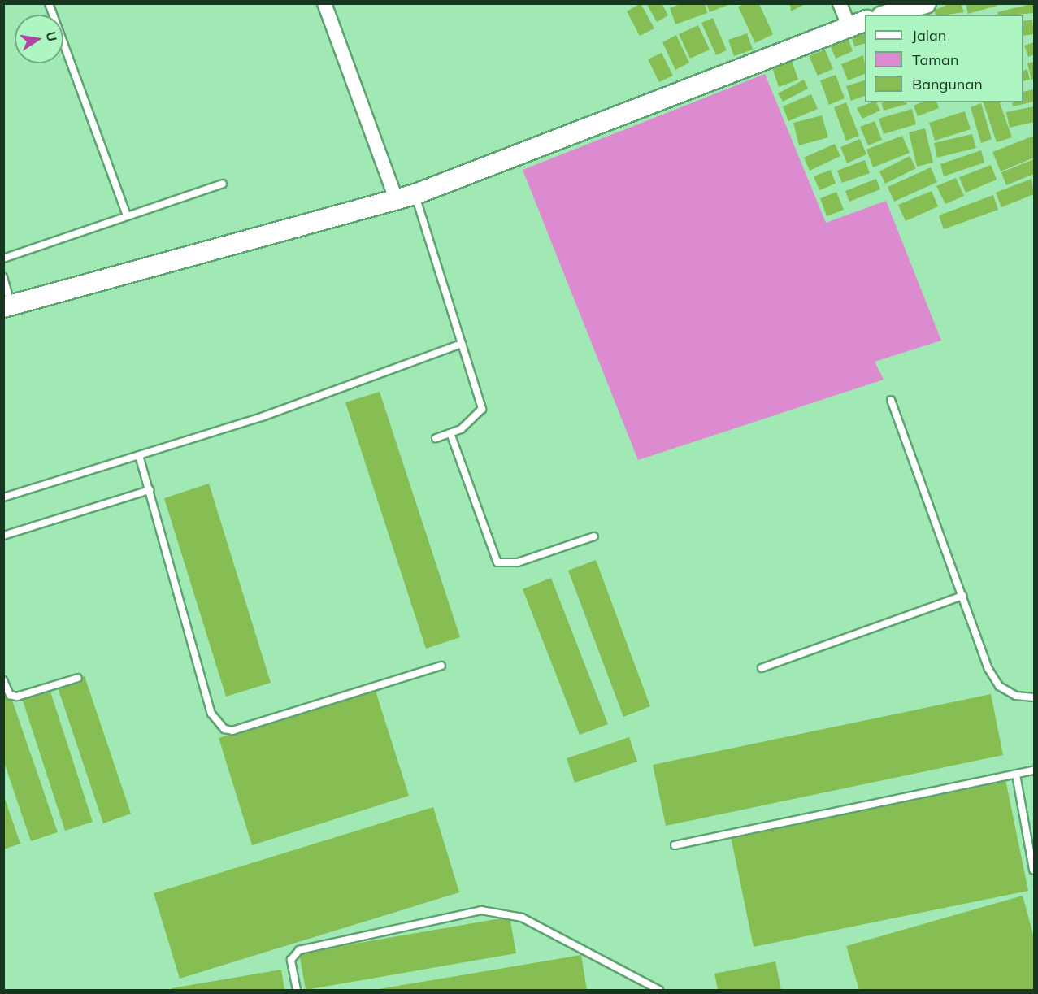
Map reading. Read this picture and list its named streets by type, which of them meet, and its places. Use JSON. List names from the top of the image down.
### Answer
{
  "legend": ["Jalan", "Taman", "Bangunan"],
  "north": "right"
}
